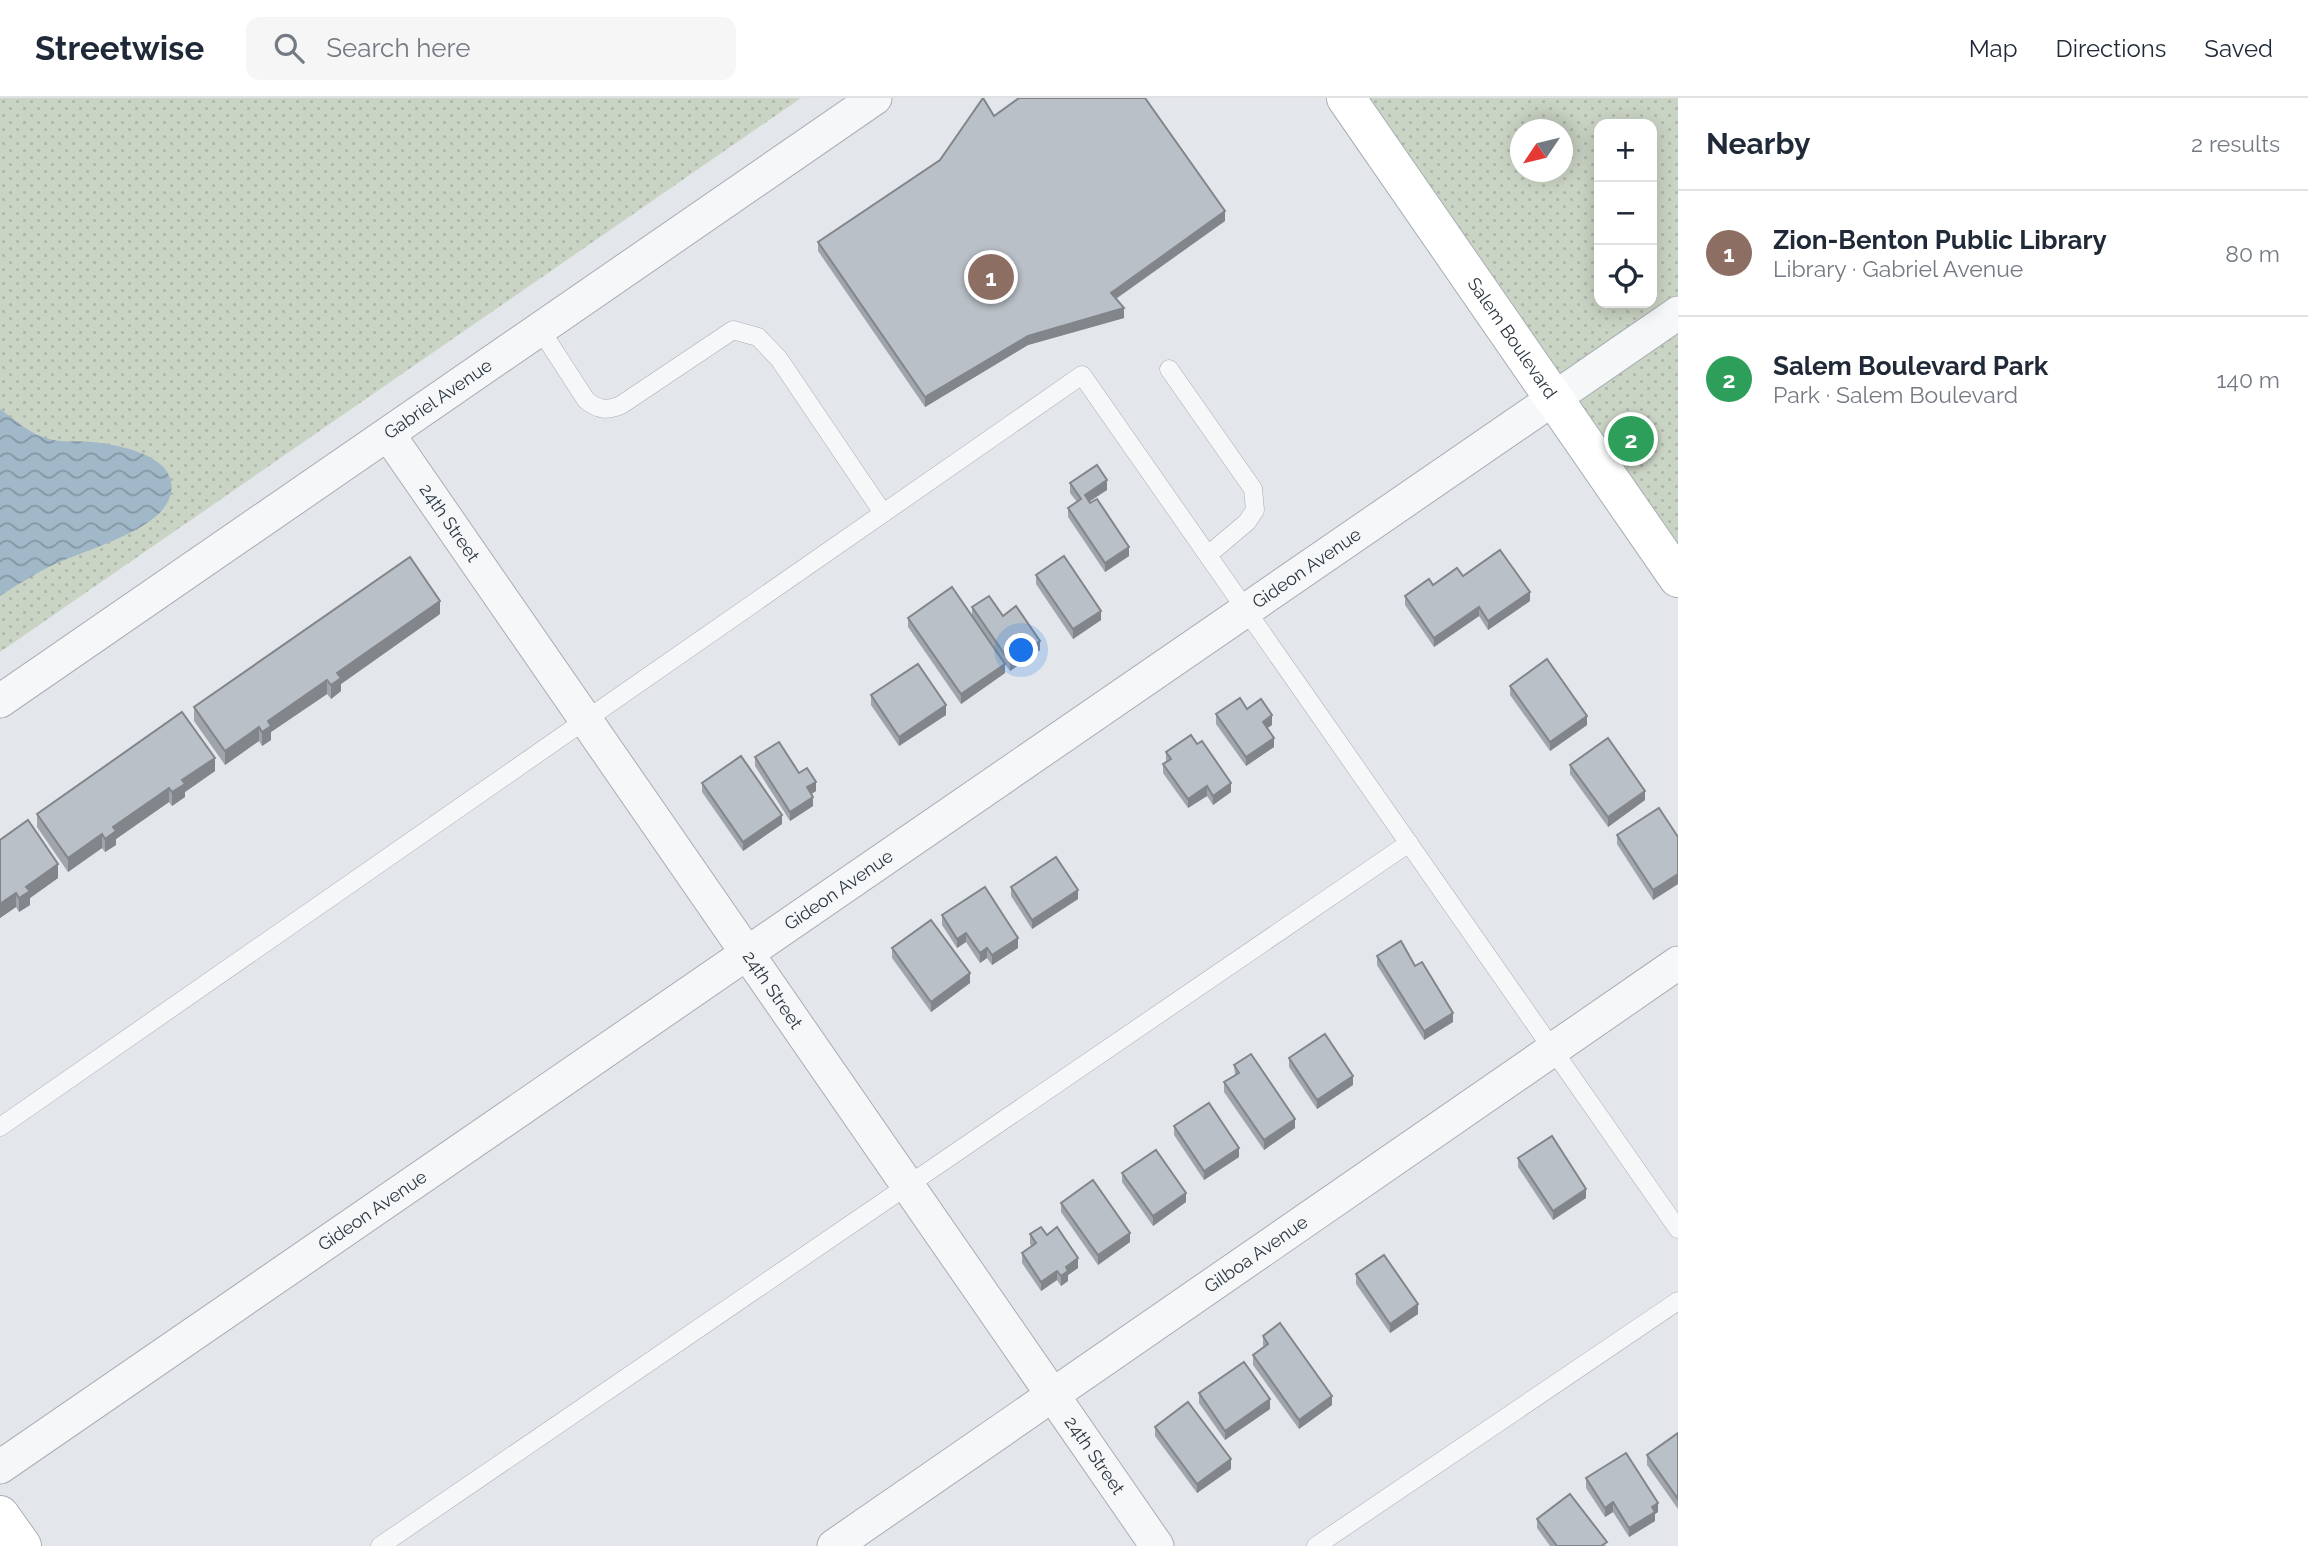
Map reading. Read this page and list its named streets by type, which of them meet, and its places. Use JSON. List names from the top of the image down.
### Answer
{
  "streets": {
    "street": [
      "Salem Boulevard",
      "Gabriel Avenue",
      "24th Street",
      "Gideon Avenue",
      "Gilboa Avenue"
    ]
  },
  "crossings": [
    ["Salem Boulevard", "Gideon Avenue"],
    ["Gabriel Avenue", "24th Street"],
    ["24th Street", "Gideon Avenue"],
    ["24th Street", "Gilboa Avenue"]
  ],
  "north": "bottom left",
  "page": {
    "header": "Streetwise",
    "search": "Search here",
    "nav": ["Map", "Directions", "Saved"],
    "heading": ["Nearby", "2 results"],
    "map_buttons": ["+", "−"],
    "list": [
      {
        "mark": "1",
        "name": "Zion-Benton Public Library",
        "note": "Library · Gabriel Avenue",
        "value": "80 m"
      },
      {
        "mark": "2",
        "name": "Salem Boulevard Park",
        "note": "Park · Salem Boulevard",
        "value": "140 m"
      }
    ],
    "pins": ["1", "2"]
  }
}
